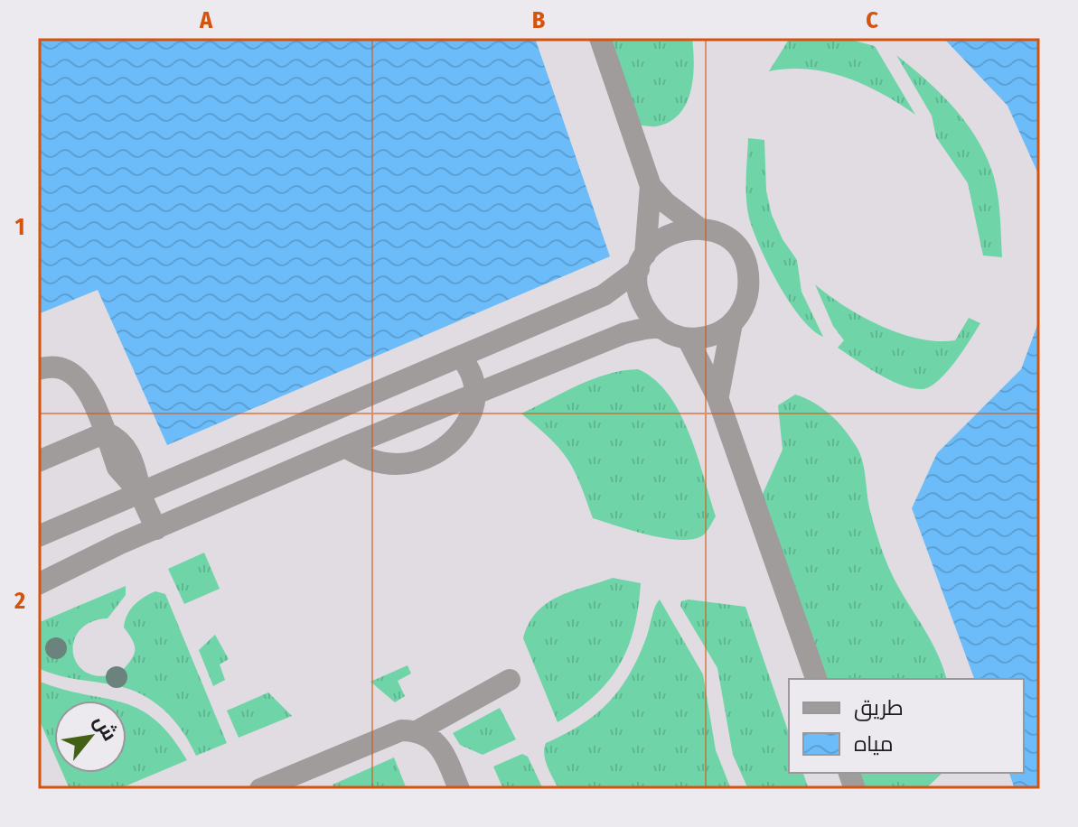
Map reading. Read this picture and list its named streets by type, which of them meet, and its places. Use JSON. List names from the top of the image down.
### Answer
{
  "legend": ["طريق", "مياه"],
  "north": "top right",
  "grid": {
    "columns": ["A", "B", "C"],
    "rows": ["1", "2"]
  }
}
